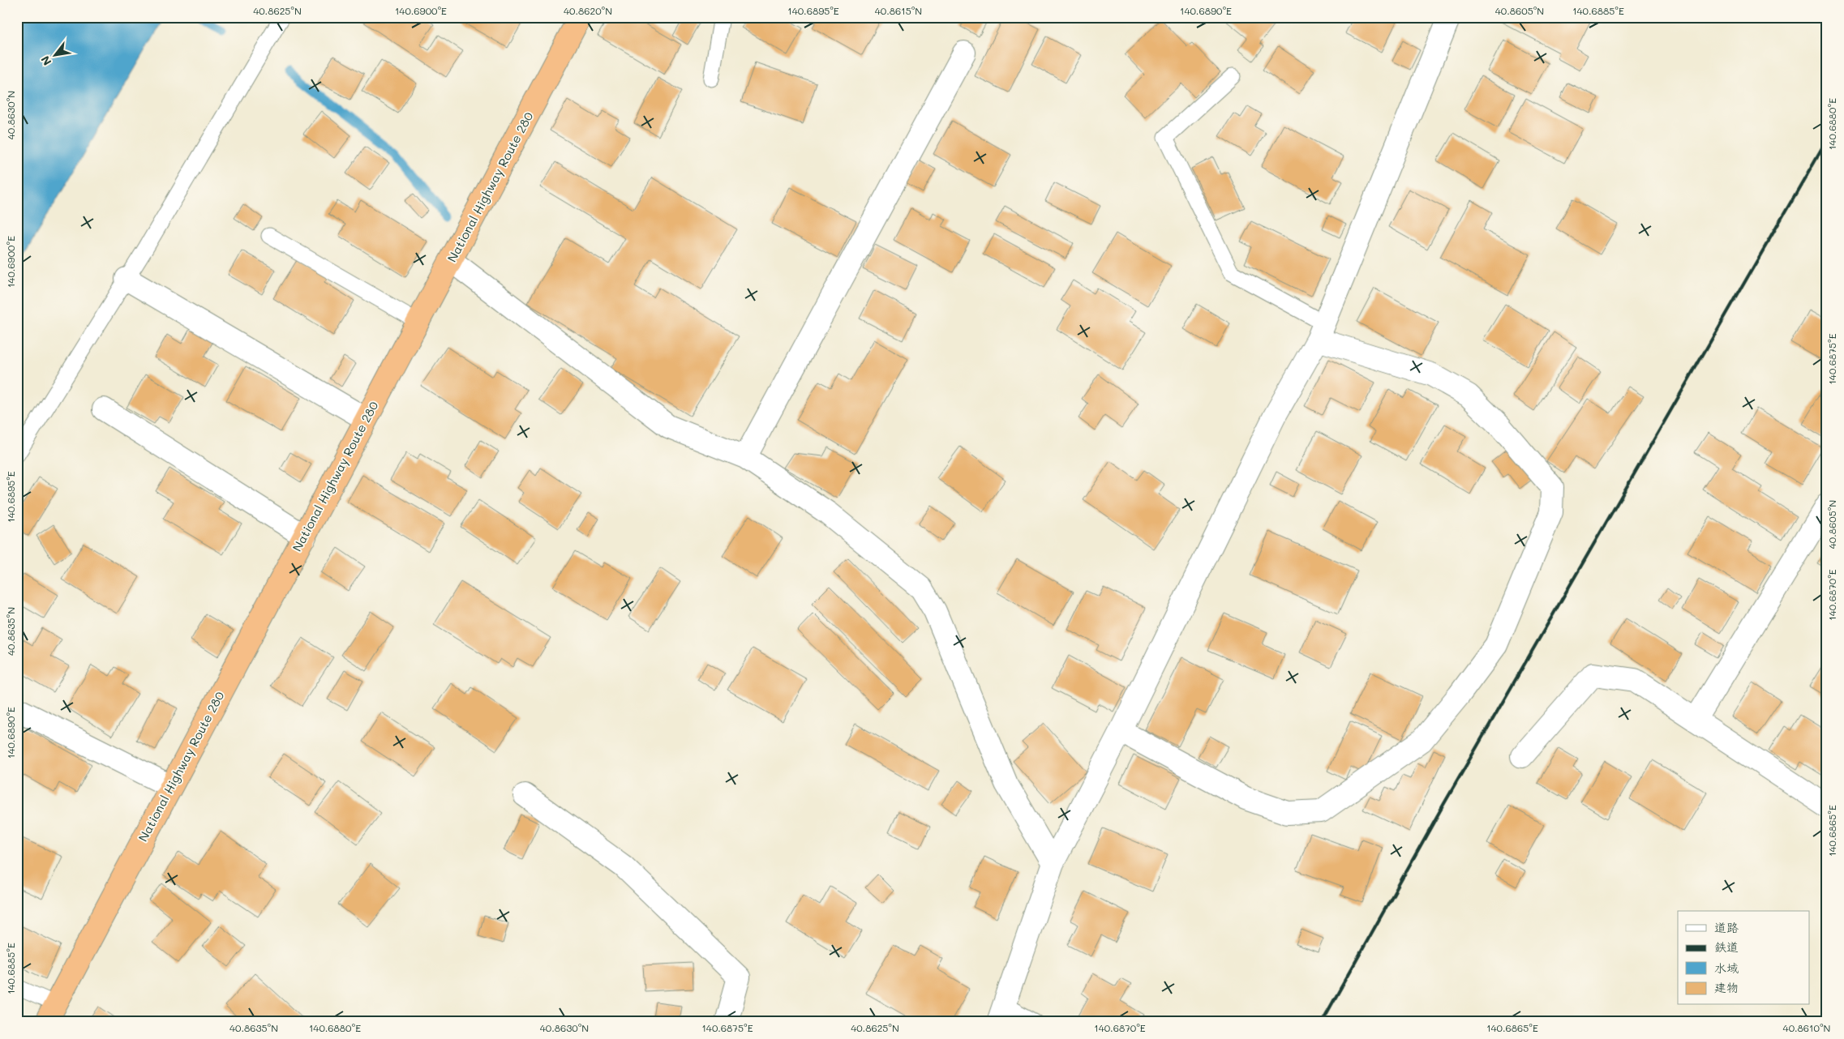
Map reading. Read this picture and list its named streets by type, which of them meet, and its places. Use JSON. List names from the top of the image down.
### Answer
{
  "streets": {
    "highway": ["National Highway Route 280"]
  },
  "legend": [
    "道路",
    "鉄道",
    "水域",
    "建物"
  ],
  "north": "bottom left",
  "coordinates": [
    "40.8625°N",
    "140.6900°E",
    "40.8620°N",
    "140.6895°E",
    "40.8615°N",
    "140.6890°E",
    "40.8605°N",
    "140.6885°E",
    "40.8630°N",
    "140.6880°E",
    "140.6875°E",
    "140.6870°E",
    "40.8635°N",
    "140.6865°E",
    "40.8610°N"
  ]
}
